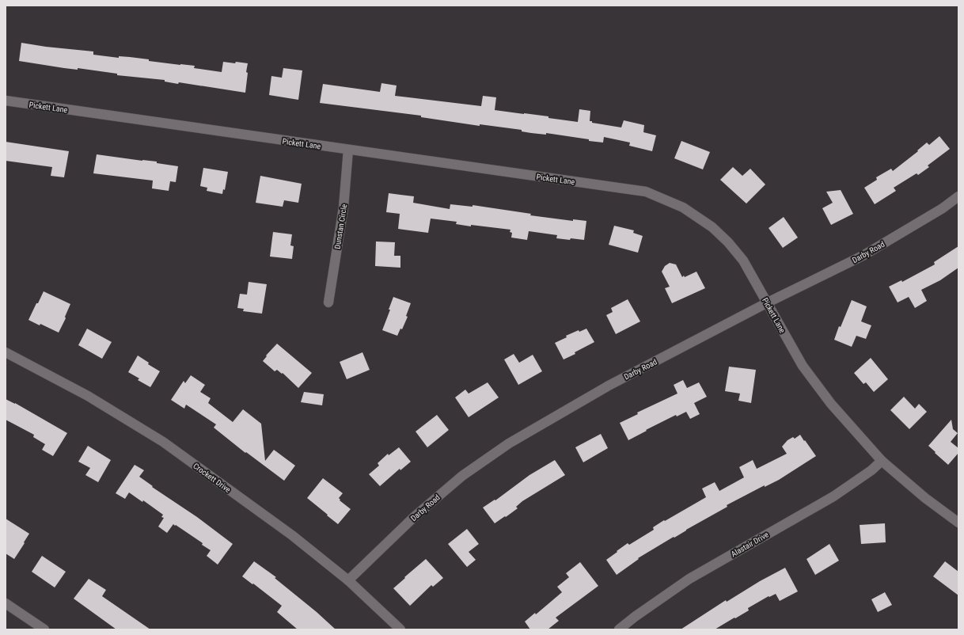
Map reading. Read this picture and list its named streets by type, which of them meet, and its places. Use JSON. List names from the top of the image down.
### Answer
{
  "streets": {
    "street": [
      "Pickett Lane",
      "Dunstan Circle",
      "Darby Road",
      "Crockett Drive",
      "Alastair Drive"
    ]
  },
  "crossings": [
    ["Pickett Lane", "Dunstan Circle"],
    ["Pickett Lane", "Darby Road"],
    ["Pickett Lane", "Alastair Drive"],
    ["Darby Road", "Crockett Drive"]
  ]
}
